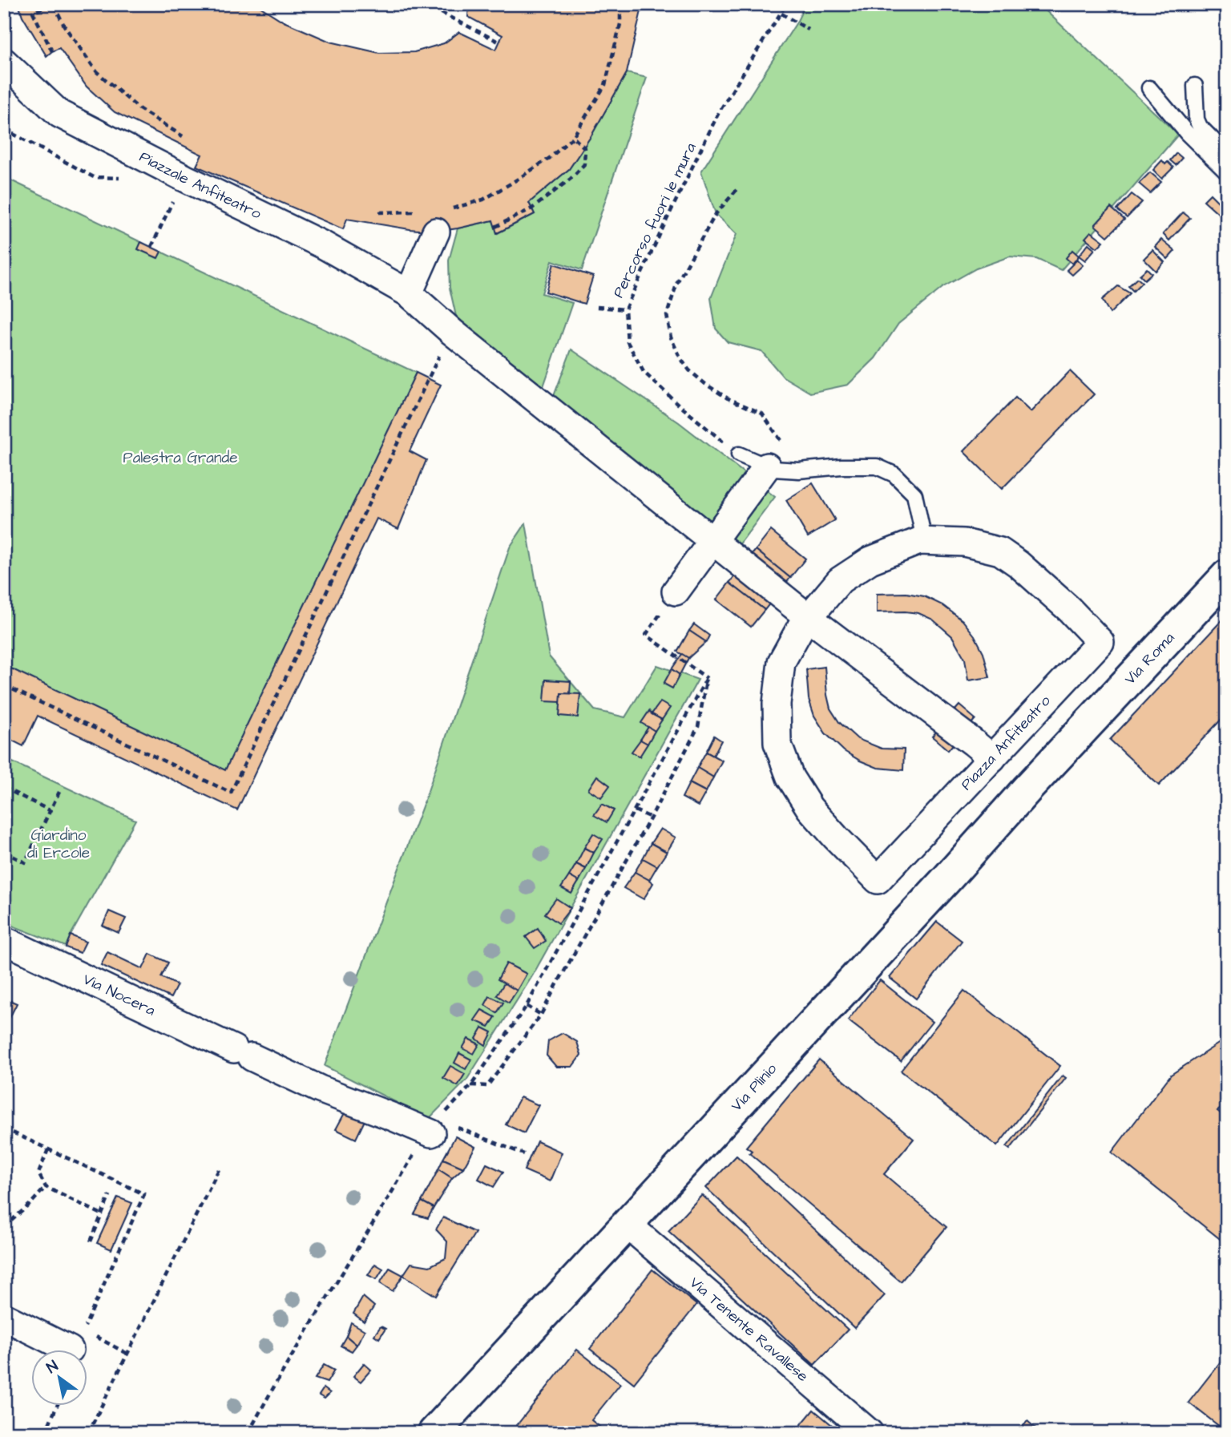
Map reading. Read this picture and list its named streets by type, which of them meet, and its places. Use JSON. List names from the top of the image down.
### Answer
{
  "streets": {
    "street": [
      "Piazzale Anfiteatro",
      "Via Roma",
      "Piazza Anfiteatro",
      "Via Nocera",
      "Via Plinio",
      "Via Tenente Ravallese"
    ],
    "path": ["Percorso fuori le mura"]
  },
  "crossings": [
    ["Piazzale Anfiteatro", "Piazza Anfiteatro"],
    ["Via Roma", "Via Plinio"],
    ["Via Plinio", "Via Tenente Ravallese"]
  ],
  "parks": ["Palestra Grande", "Giardino di Ercole"],
  "north": "top left"
}
